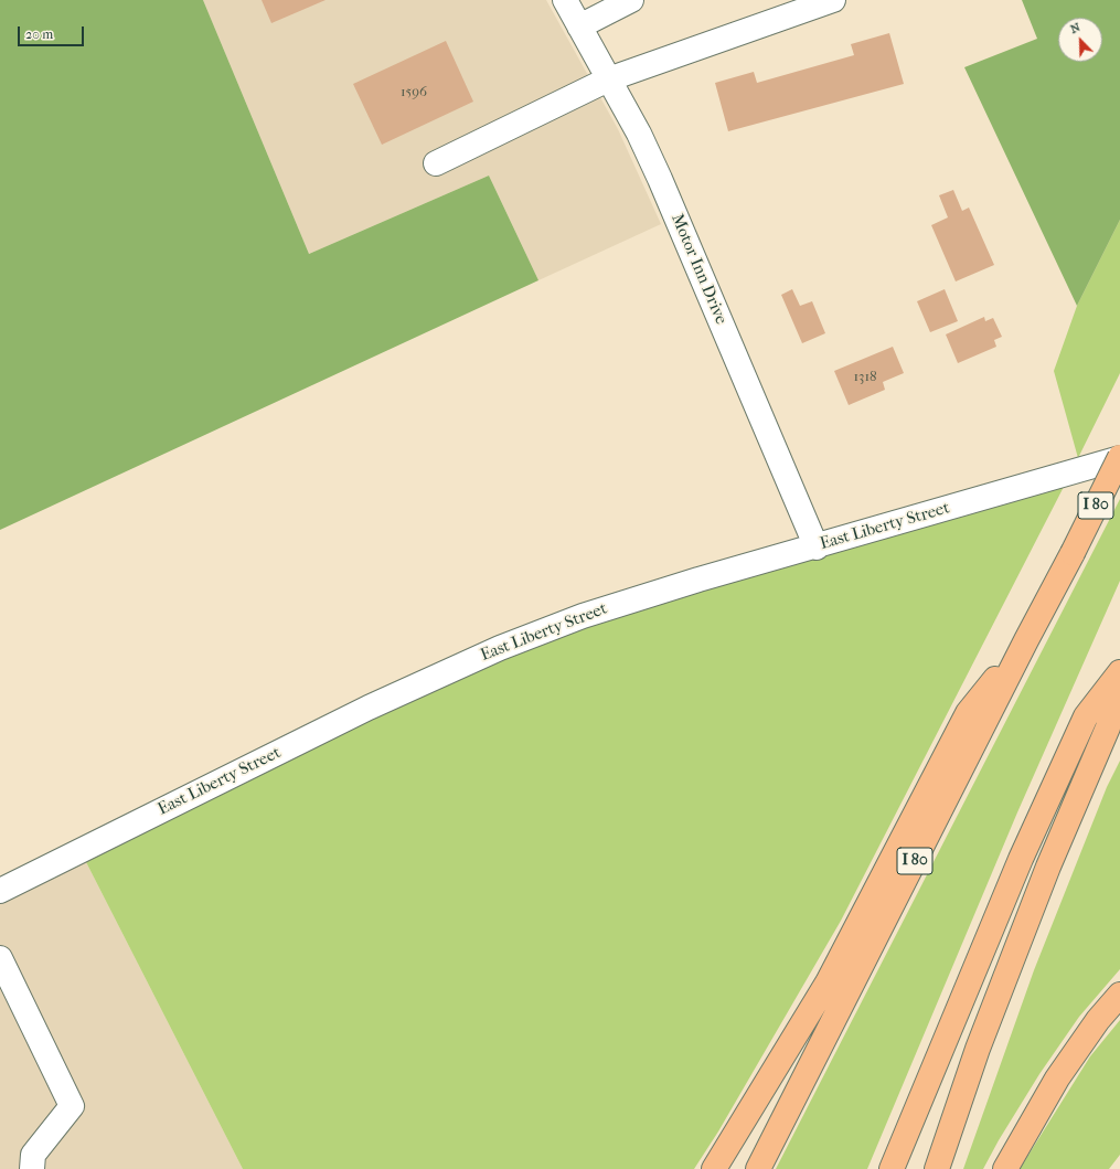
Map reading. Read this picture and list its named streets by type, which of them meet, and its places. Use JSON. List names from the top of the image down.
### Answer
{
  "streets": {
    "highway": ["I 80"],
    "street": ["Motor Inn Drive", "East Liberty Street"]
  },
  "crossings": [
    ["Motor Inn Drive", "East Liberty Street"],
    ["I 80", "East Liberty Street"]
  ],
  "house_numbers": ["1596", "1318"],
  "scale_bar": "20 m",
  "north": "top left"
}
